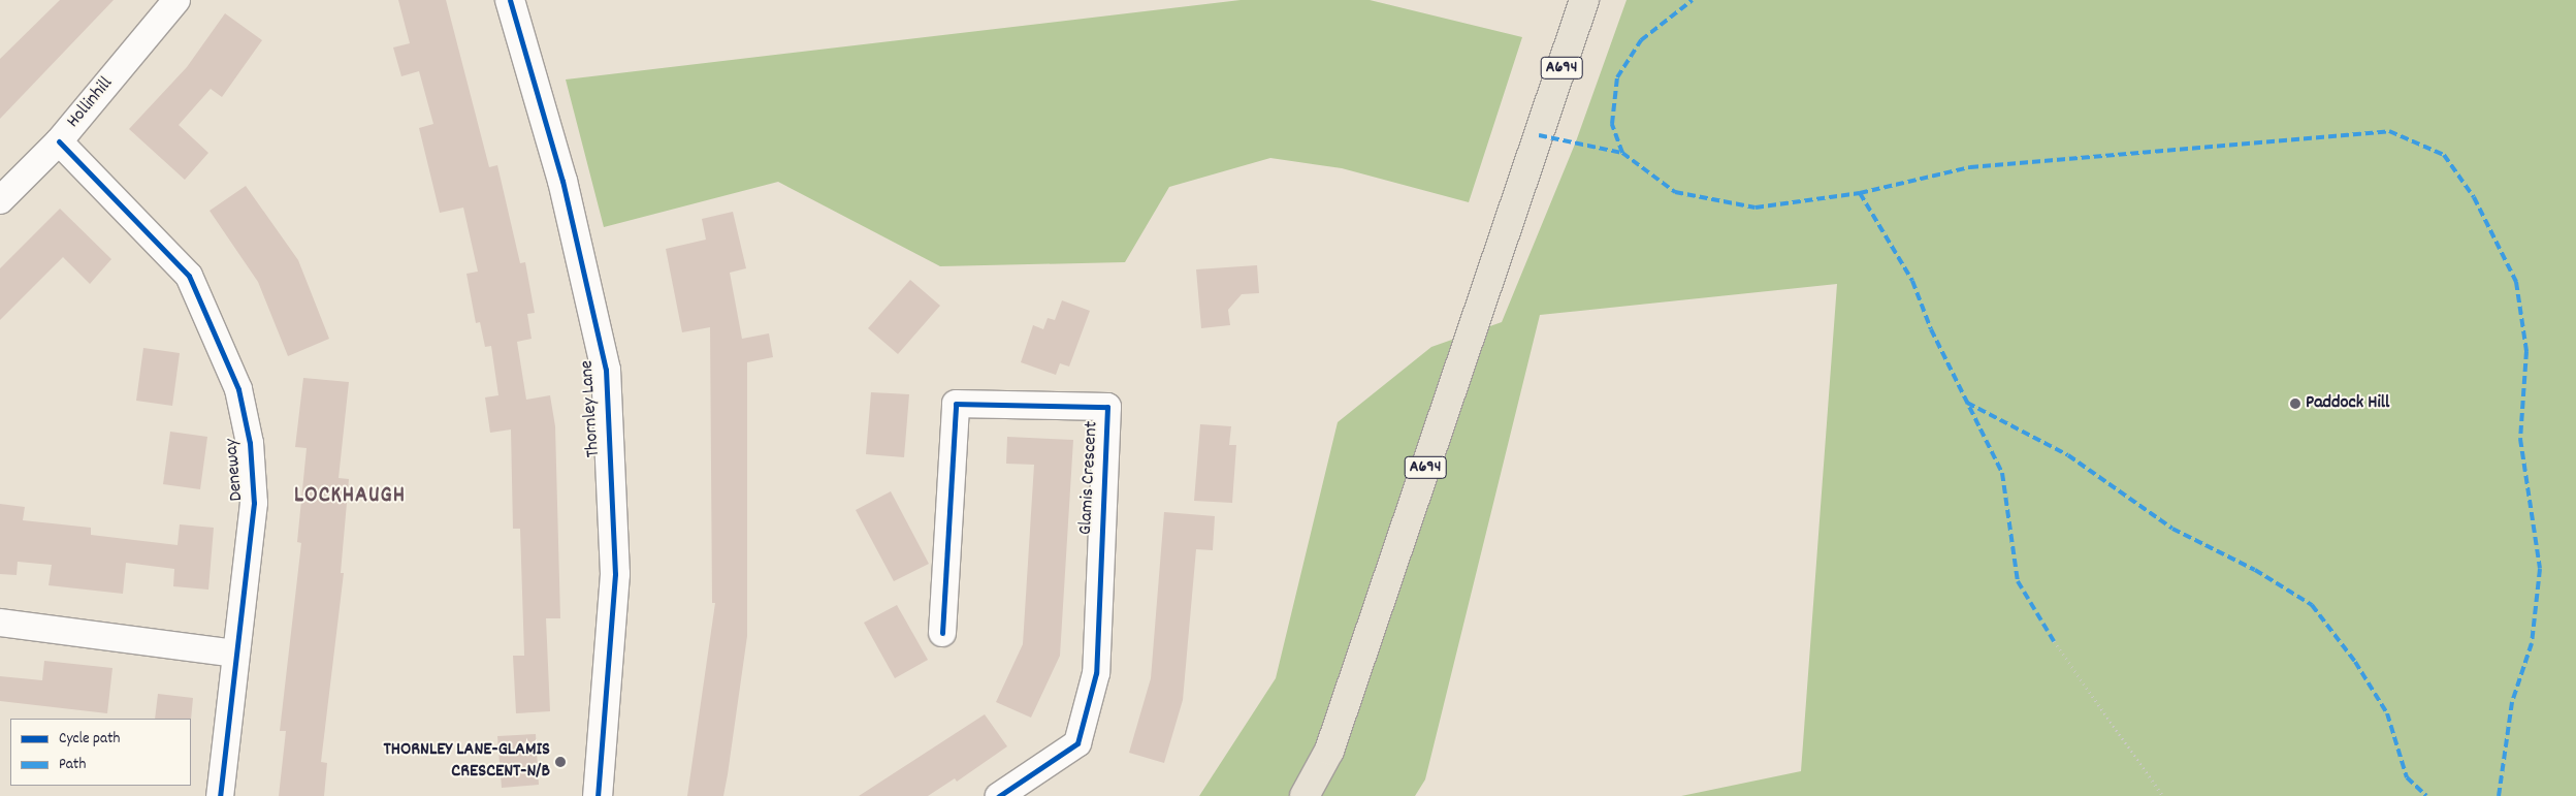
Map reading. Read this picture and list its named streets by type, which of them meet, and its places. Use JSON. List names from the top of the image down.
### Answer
{
  "streets": {
    "main road": ["A694"],
    "street": [
      "Hollinhill",
      "Thornley Lane",
      "Deneway",
      "Glamis Crescent"
    ]
  },
  "crossings": [
    ["Hollinhill", "Deneway"]
  ],
  "districts": ["LOCKHAUGH"],
  "places": ["Paddock Hill", "THORNLEY LANE-GLAMIS CRESCENT-N/B"],
  "legend": ["Cycle path", "Path"]
}
